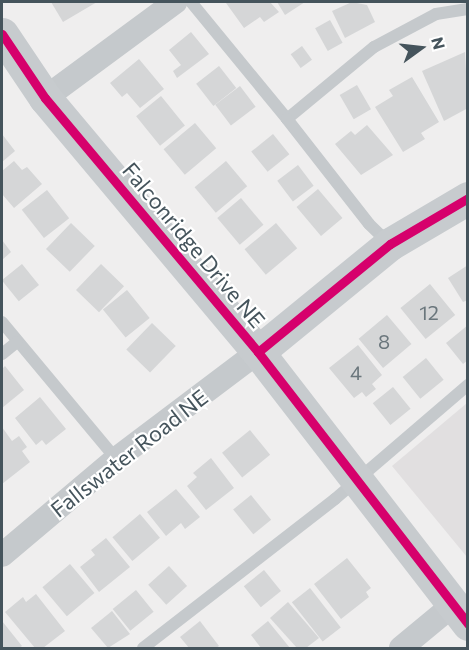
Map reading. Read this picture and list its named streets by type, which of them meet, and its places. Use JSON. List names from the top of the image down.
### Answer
{
  "streets": {
    "street": ["Falconridge Drive NE", "Fallswater Road NE"]
  },
  "crossings": [
    ["Falconridge Drive NE", "Fallswater Road NE"]
  ],
  "house_numbers": ["12", "8", "4"],
  "north": "right"
}
